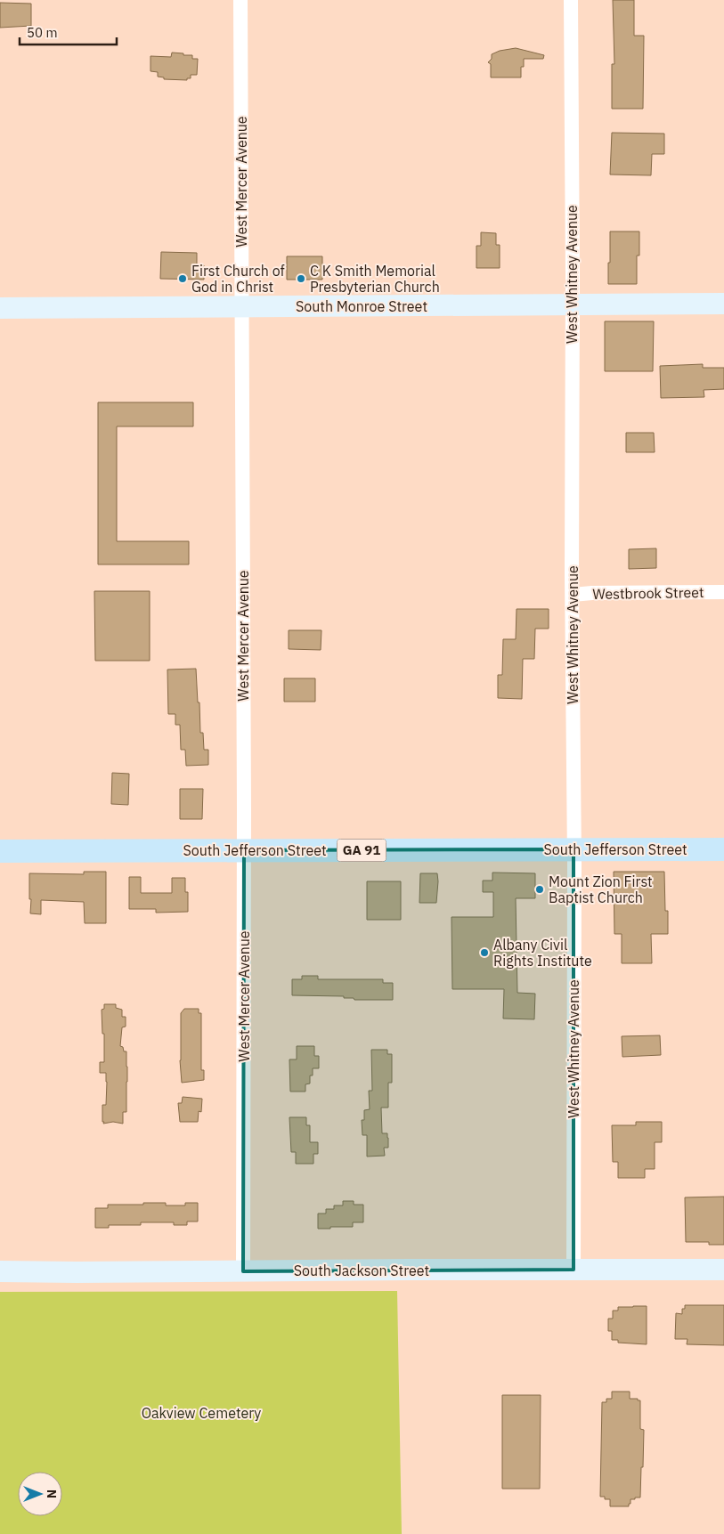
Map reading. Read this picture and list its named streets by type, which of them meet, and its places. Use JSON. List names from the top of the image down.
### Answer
{
  "streets": {
    "main road": [
      "South Monroe Street",
      "South Jefferson Street",
      "GA 91",
      "South Jackson Street"
    ],
    "street": ["West Mercer Avenue", "West Whitney Avenue", "Westbrook Street"]
  },
  "crossings": [
    ["West Mercer Avenue", "South Monroe Street"],
    ["West Mercer Avenue", "South Jefferson Street"],
    ["West Mercer Avenue", "South Jackson Street"],
    ["West Whitney Avenue", "South Monroe Street"],
    ["West Whitney Avenue", "Westbrook Street"],
    ["West Whitney Avenue", "South Jefferson Street"],
    ["West Whitney Avenue", "South Jackson Street"]
  ],
  "parks": ["Oakview Cemetery"],
  "places": [
    "First Church of God in Christ",
    "C K Smith Memorial Presbyterian Church",
    "Mount Zion First Baptist Church",
    "Albany Civil Rights Institute"
  ],
  "scale_bar": "50 m",
  "north": "right"
}
